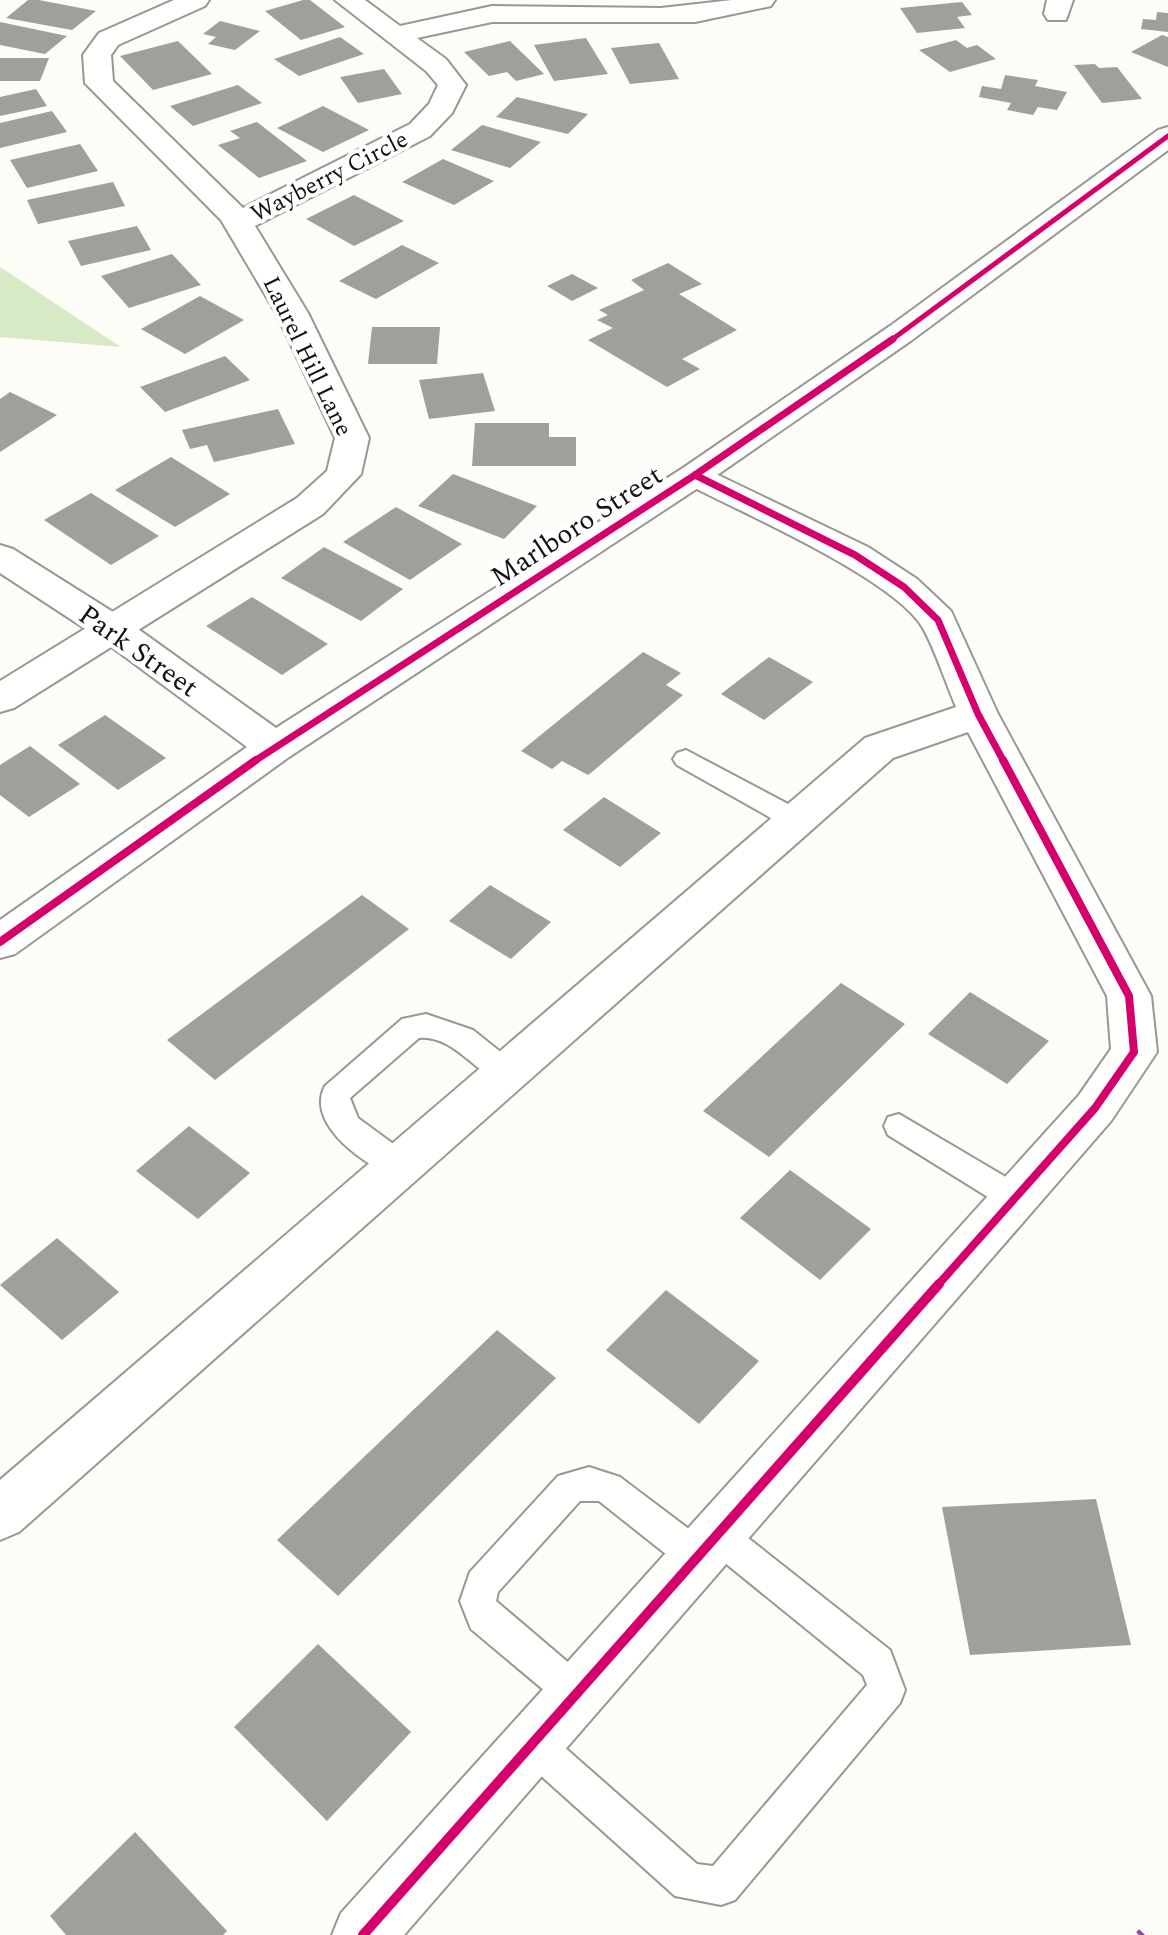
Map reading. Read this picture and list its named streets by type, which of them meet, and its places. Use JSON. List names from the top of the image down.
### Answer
{
  "streets": {
    "street": [
      "Wayberry Circle",
      "Laurel Hill Lane",
      "Marlboro Street",
      "Park Street"
    ]
  },
  "crossings": [
    ["Wayberry Circle", "Laurel Hill Lane"],
    ["Laurel Hill Lane", "Park Street"],
    ["Marlboro Street", "Park Street"]
  ]
}
